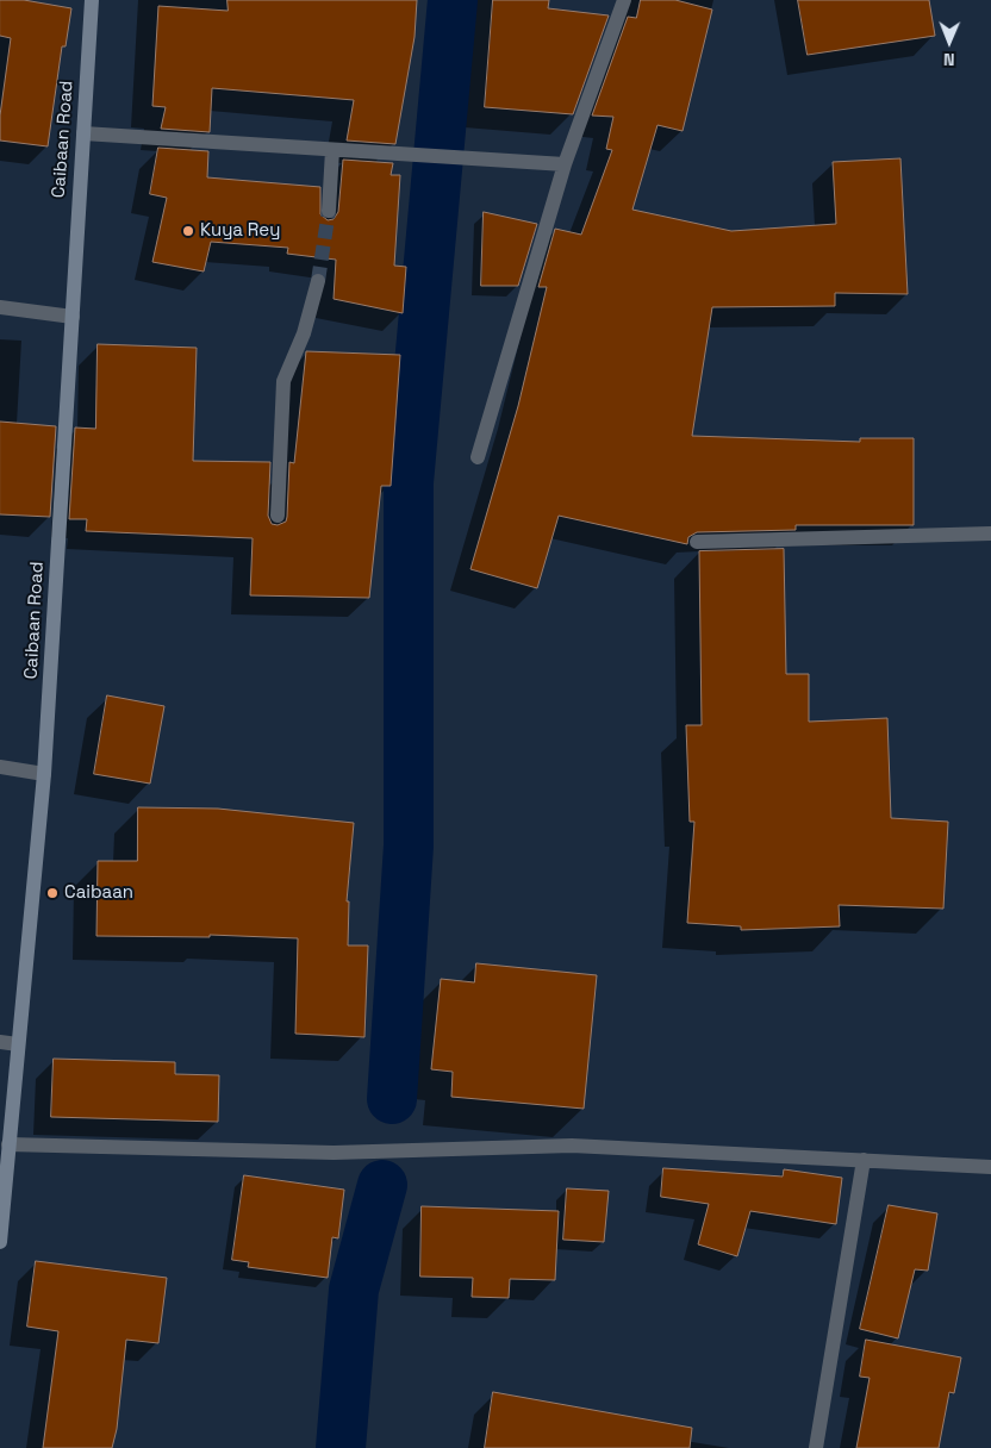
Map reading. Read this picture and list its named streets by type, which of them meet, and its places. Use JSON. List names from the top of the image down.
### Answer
{
  "streets": {
    "street": ["Caibaan Road"]
  },
  "places": ["Kuya Rey", "Caibaan"],
  "north": "bottom"
}
